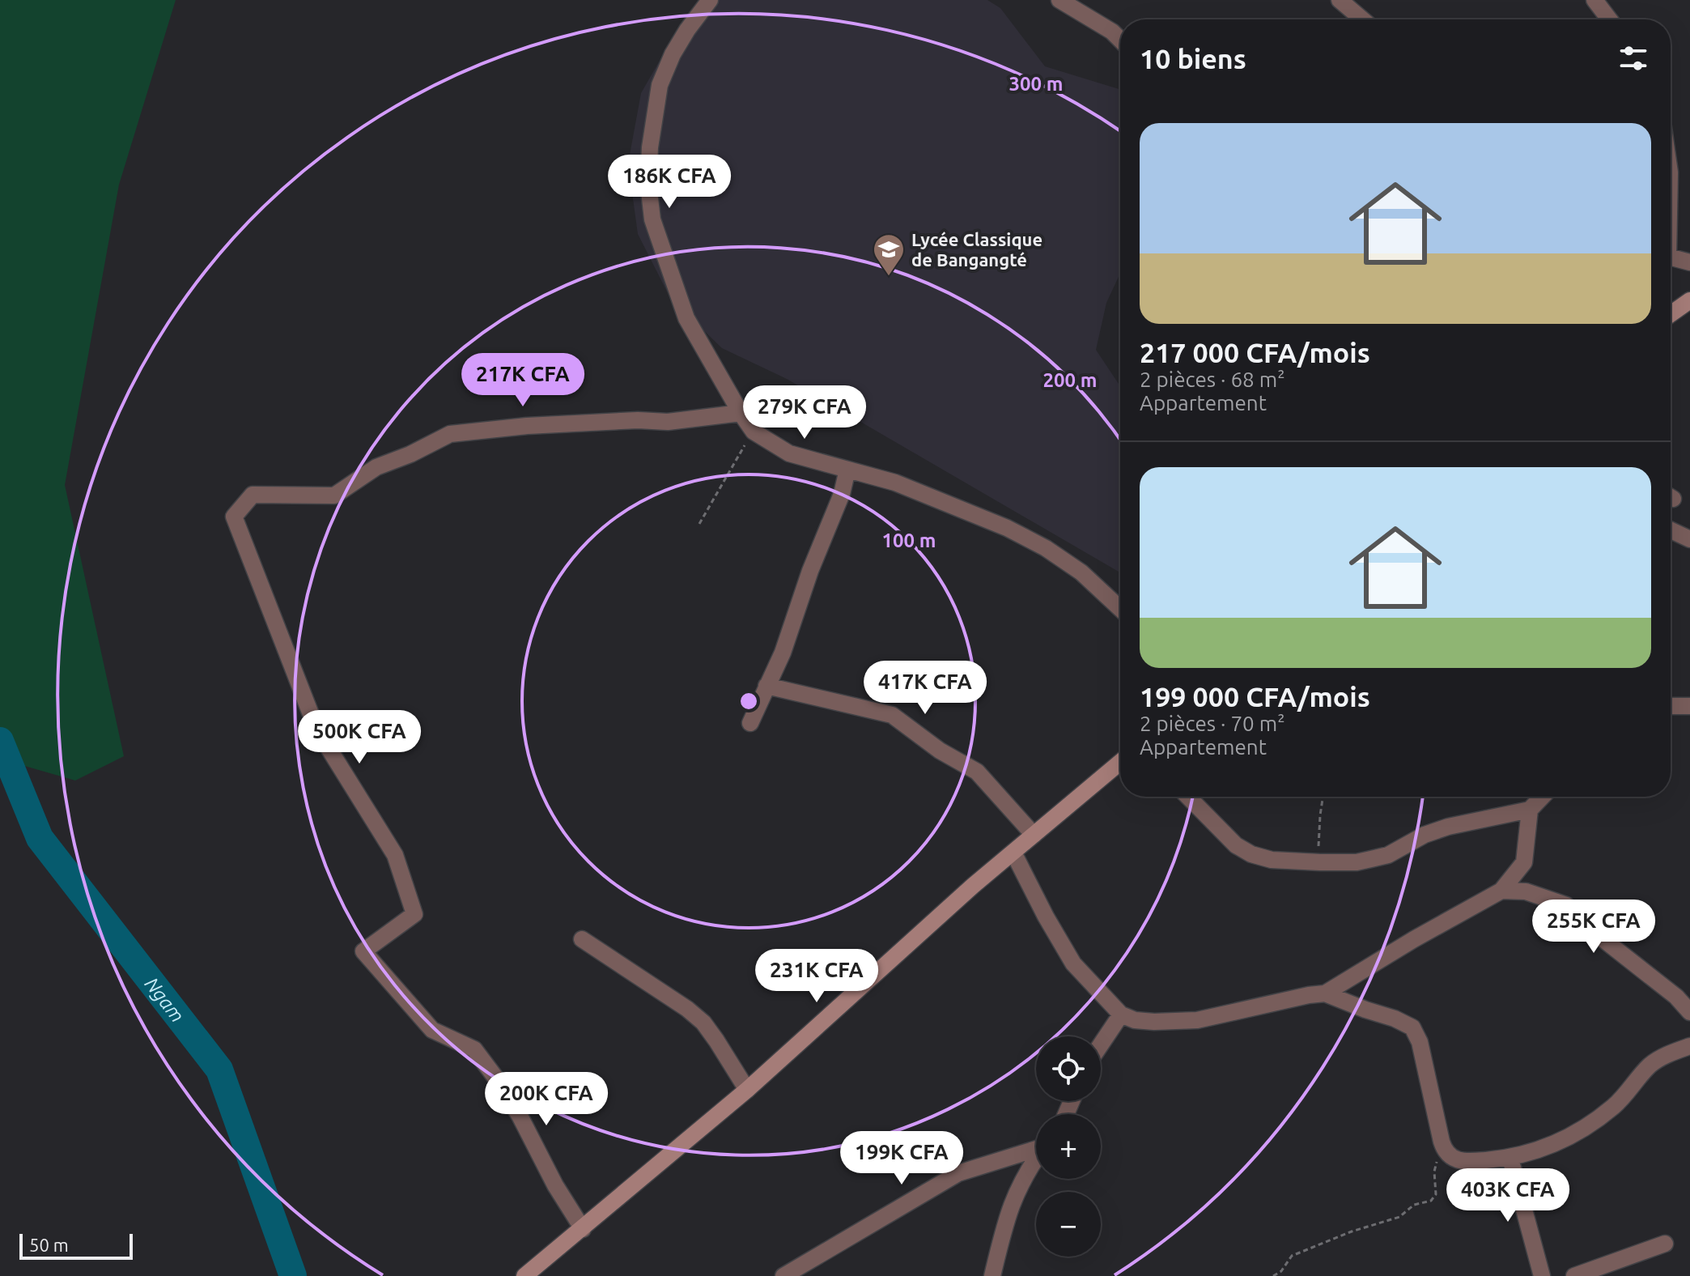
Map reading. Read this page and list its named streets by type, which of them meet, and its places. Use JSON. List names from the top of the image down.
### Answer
{
  "water": ["Ngam"],
  "places": {
    "school or university": ["Lycée Classique de Bangangté"]
  },
  "scale_bar": "50 m",
  "page": {
    "heading": "10 biens",
    "list": [
      {
        "name": "217 000 CFA/mois",
        "note": "2 pièces · 68 m² · Appartement"
      },
      {
        "name": "199 000 CFA/mois",
        "note": "2 pièces · 70 m² · Appartement"
      }
    ],
    "price": [
      "186K CFA",
      "217K CFA",
      "279K CFA",
      "417K CFA",
      "500K CFA",
      "255K CFA",
      "231K CFA",
      "200K CFA",
      "199K CFA",
      "403K CFA"
    ],
    "map_buttons": ["+", "−"],
    "scale": "50 m"
  },
  "rings": ["300 m", "200 m", "100 m"]
}
